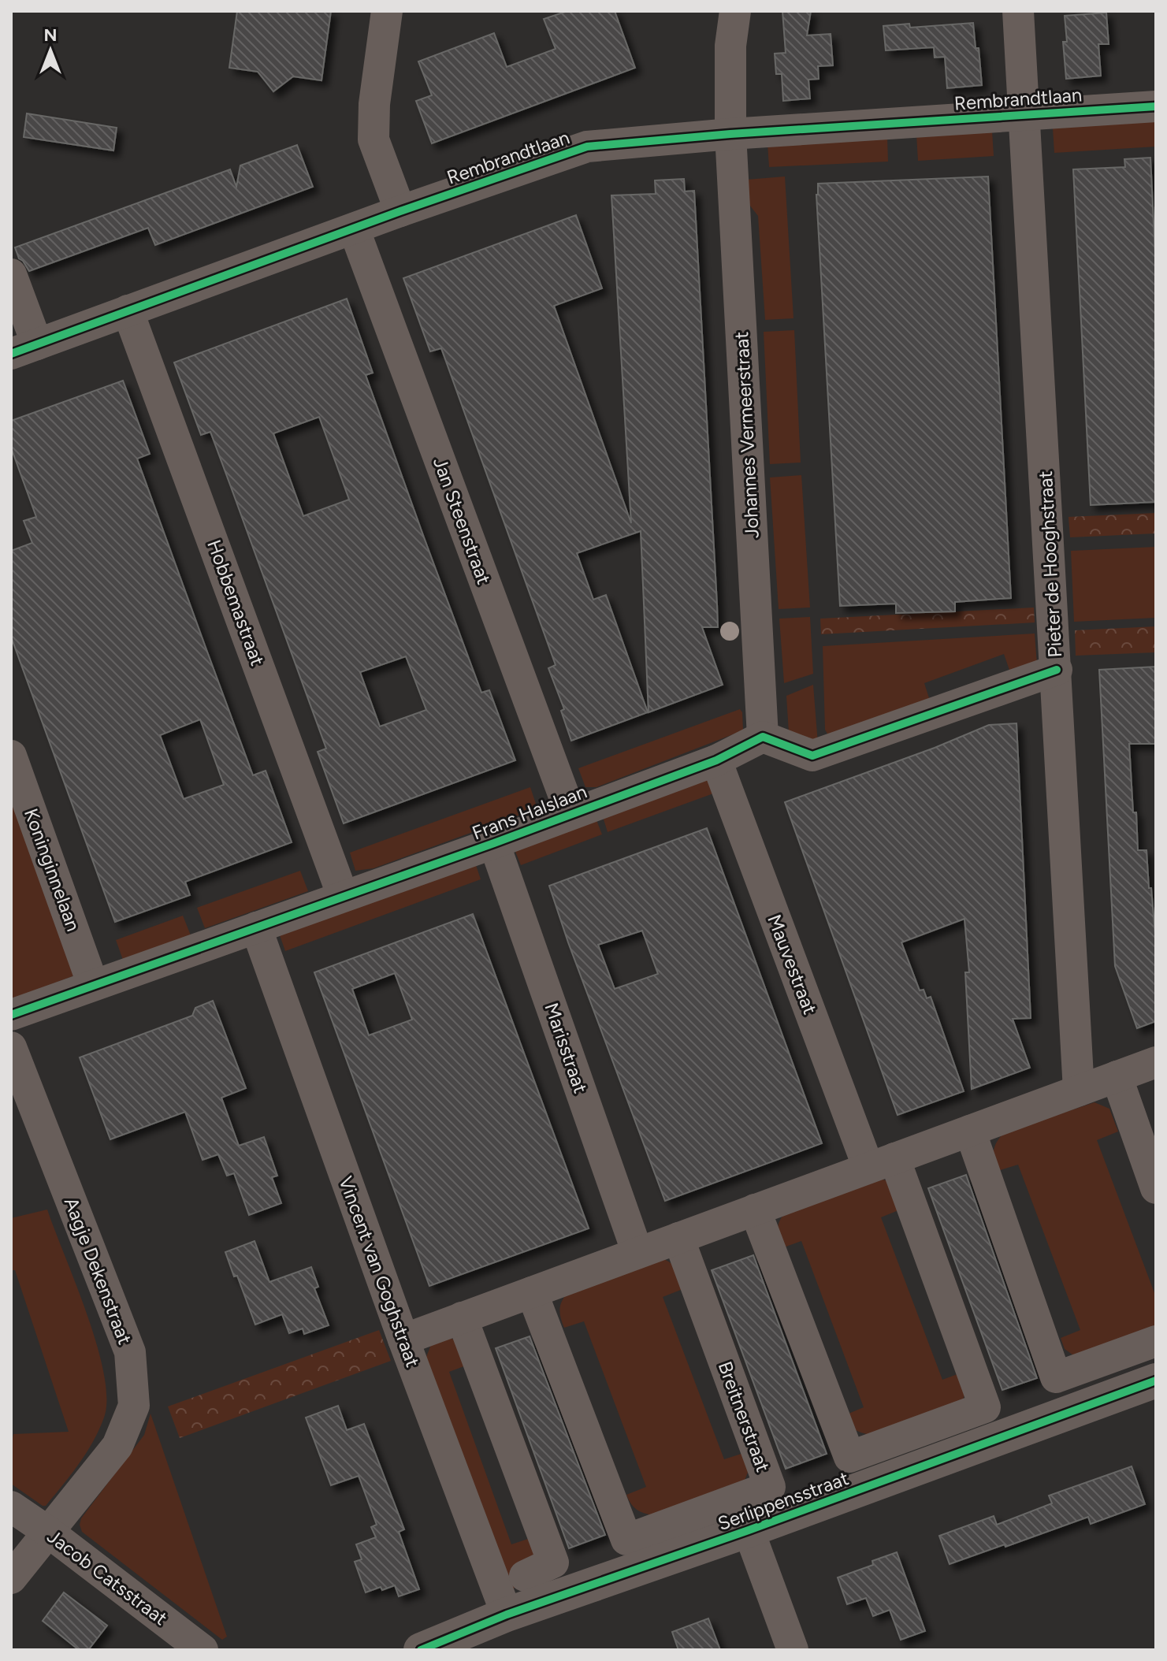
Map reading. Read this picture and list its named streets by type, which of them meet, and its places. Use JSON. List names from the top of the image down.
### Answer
{
  "streets": {
    "street": [
      "Rembrandtlaan",
      "Johannes Vermeerstraat",
      "Jan Steenstraat",
      "Pieter de Hooghstraat",
      "Hobbemastraat",
      "Frans Halslaan",
      "Koninginnelaan",
      "Mauvestraat",
      "Marisstraat",
      "Aagje Dekenstraat",
      "Vincent van Goghstraat",
      "Breitnerstraat",
      "Serlippensstraat",
      "Jacob Catsstraat"
    ]
  },
  "crossings": [
    ["Rembrandtlaan", "Johannes Vermeerstraat"],
    ["Rembrandtlaan", "Jan Steenstraat"],
    ["Rembrandtlaan", "Pieter de Hooghstraat"],
    ["Rembrandtlaan", "Hobbemastraat"],
    ["Johannes Vermeerstraat", "Frans Halslaan"],
    ["Jan Steenstraat", "Frans Halslaan"],
    ["Hobbemastraat", "Frans Halslaan"],
    ["Frans Halslaan", "Koninginnelaan"],
    ["Frans Halslaan", "Mauvestraat"],
    ["Frans Halslaan", "Marisstraat"],
    ["Frans Halslaan", "Vincent van Goghstraat"],
    ["Aagje Dekenstraat", "Jacob Catsstraat"],
    ["Vincent van Goghstraat", "Serlippensstraat"]
  ],
  "north": "top"
}
